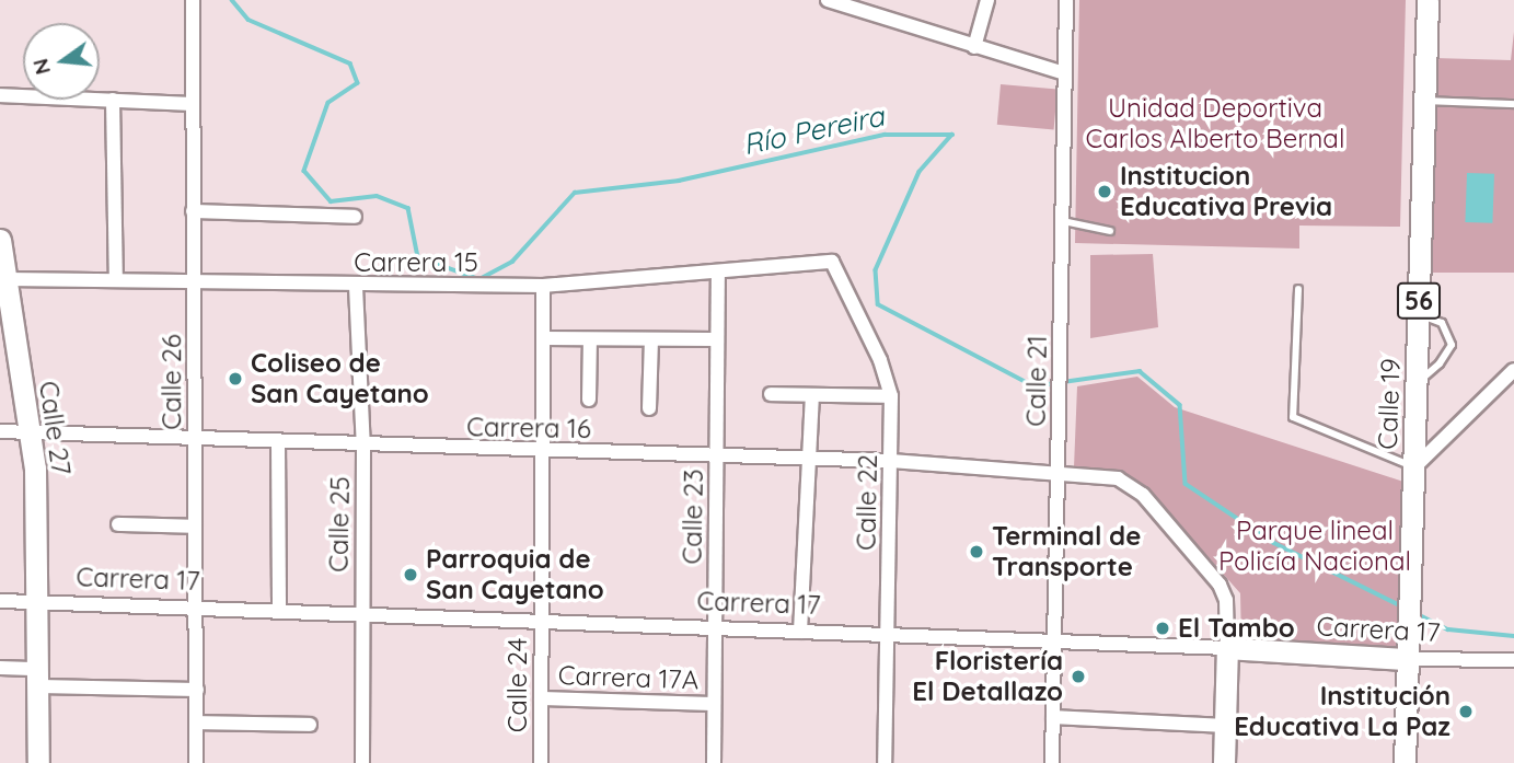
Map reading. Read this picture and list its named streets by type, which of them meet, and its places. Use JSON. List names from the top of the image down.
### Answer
{
  "streets": {
    "main road": [
      "56",
      "Calle 19",
      "Calle 27",
      "Carrera 17"
    ],
    "street": [
      "Carrera 15",
      "Calle 21",
      "Calle 26",
      "Carrera 16",
      "Calle 22",
      "Calle 23",
      "Calle 25",
      "Carrera 17A",
      "Calle 24"
    ]
  },
  "crossings": [
    ["Carrera 15", "Calle 26"],
    ["Carrera 15", "Calle 27"],
    ["Carrera 15", "Calle 22"],
    ["Carrera 15", "Calle 23"],
    ["Carrera 15", "Calle 25"],
    ["Carrera 15", "Calle 24"],
    ["Calle 21", "Carrera 16"],
    ["Calle 21", "Carrera 17"],
    ["Calle 26", "Carrera 16"],
    ["Calle 26", "Carrera 17"],
    ["Calle 19", "Carrera 17"],
    ["Calle 27", "Carrera 16"],
    ["Calle 27", "Carrera 17"],
    ["Carrera 16", "Calle 22"],
    ["Carrera 16", "Calle 23"],
    ["Carrera 16", "Calle 25"],
    ["Carrera 16", "Carrera 17"],
    ["Carrera 16", "Calle 24"],
    ["Calle 22", "Carrera 17"],
    ["Calle 23", "Carrera 17"],
    ["Calle 23", "Carrera 17A"],
    ["Calle 25", "Carrera 17"],
    ["Carrera 17", "Calle 24"],
    ["Carrera 17A", "Calle 24"]
  ],
  "water": ["Río Pereira"],
  "parks": ["Unidad Deportiva Carlos Alberto Bernal", "Parque lineal Policía Nacional"],
  "places": [
    "Institucion Educativa Previa",
    "Coliseo de San Cayetano",
    "Terminal de Transporte",
    "Parroquia de San Cayetano",
    "El Tambo",
    "Floristería El Detallazo",
    "Institución Educativa La Paz"
  ],
  "north": "left"
}
